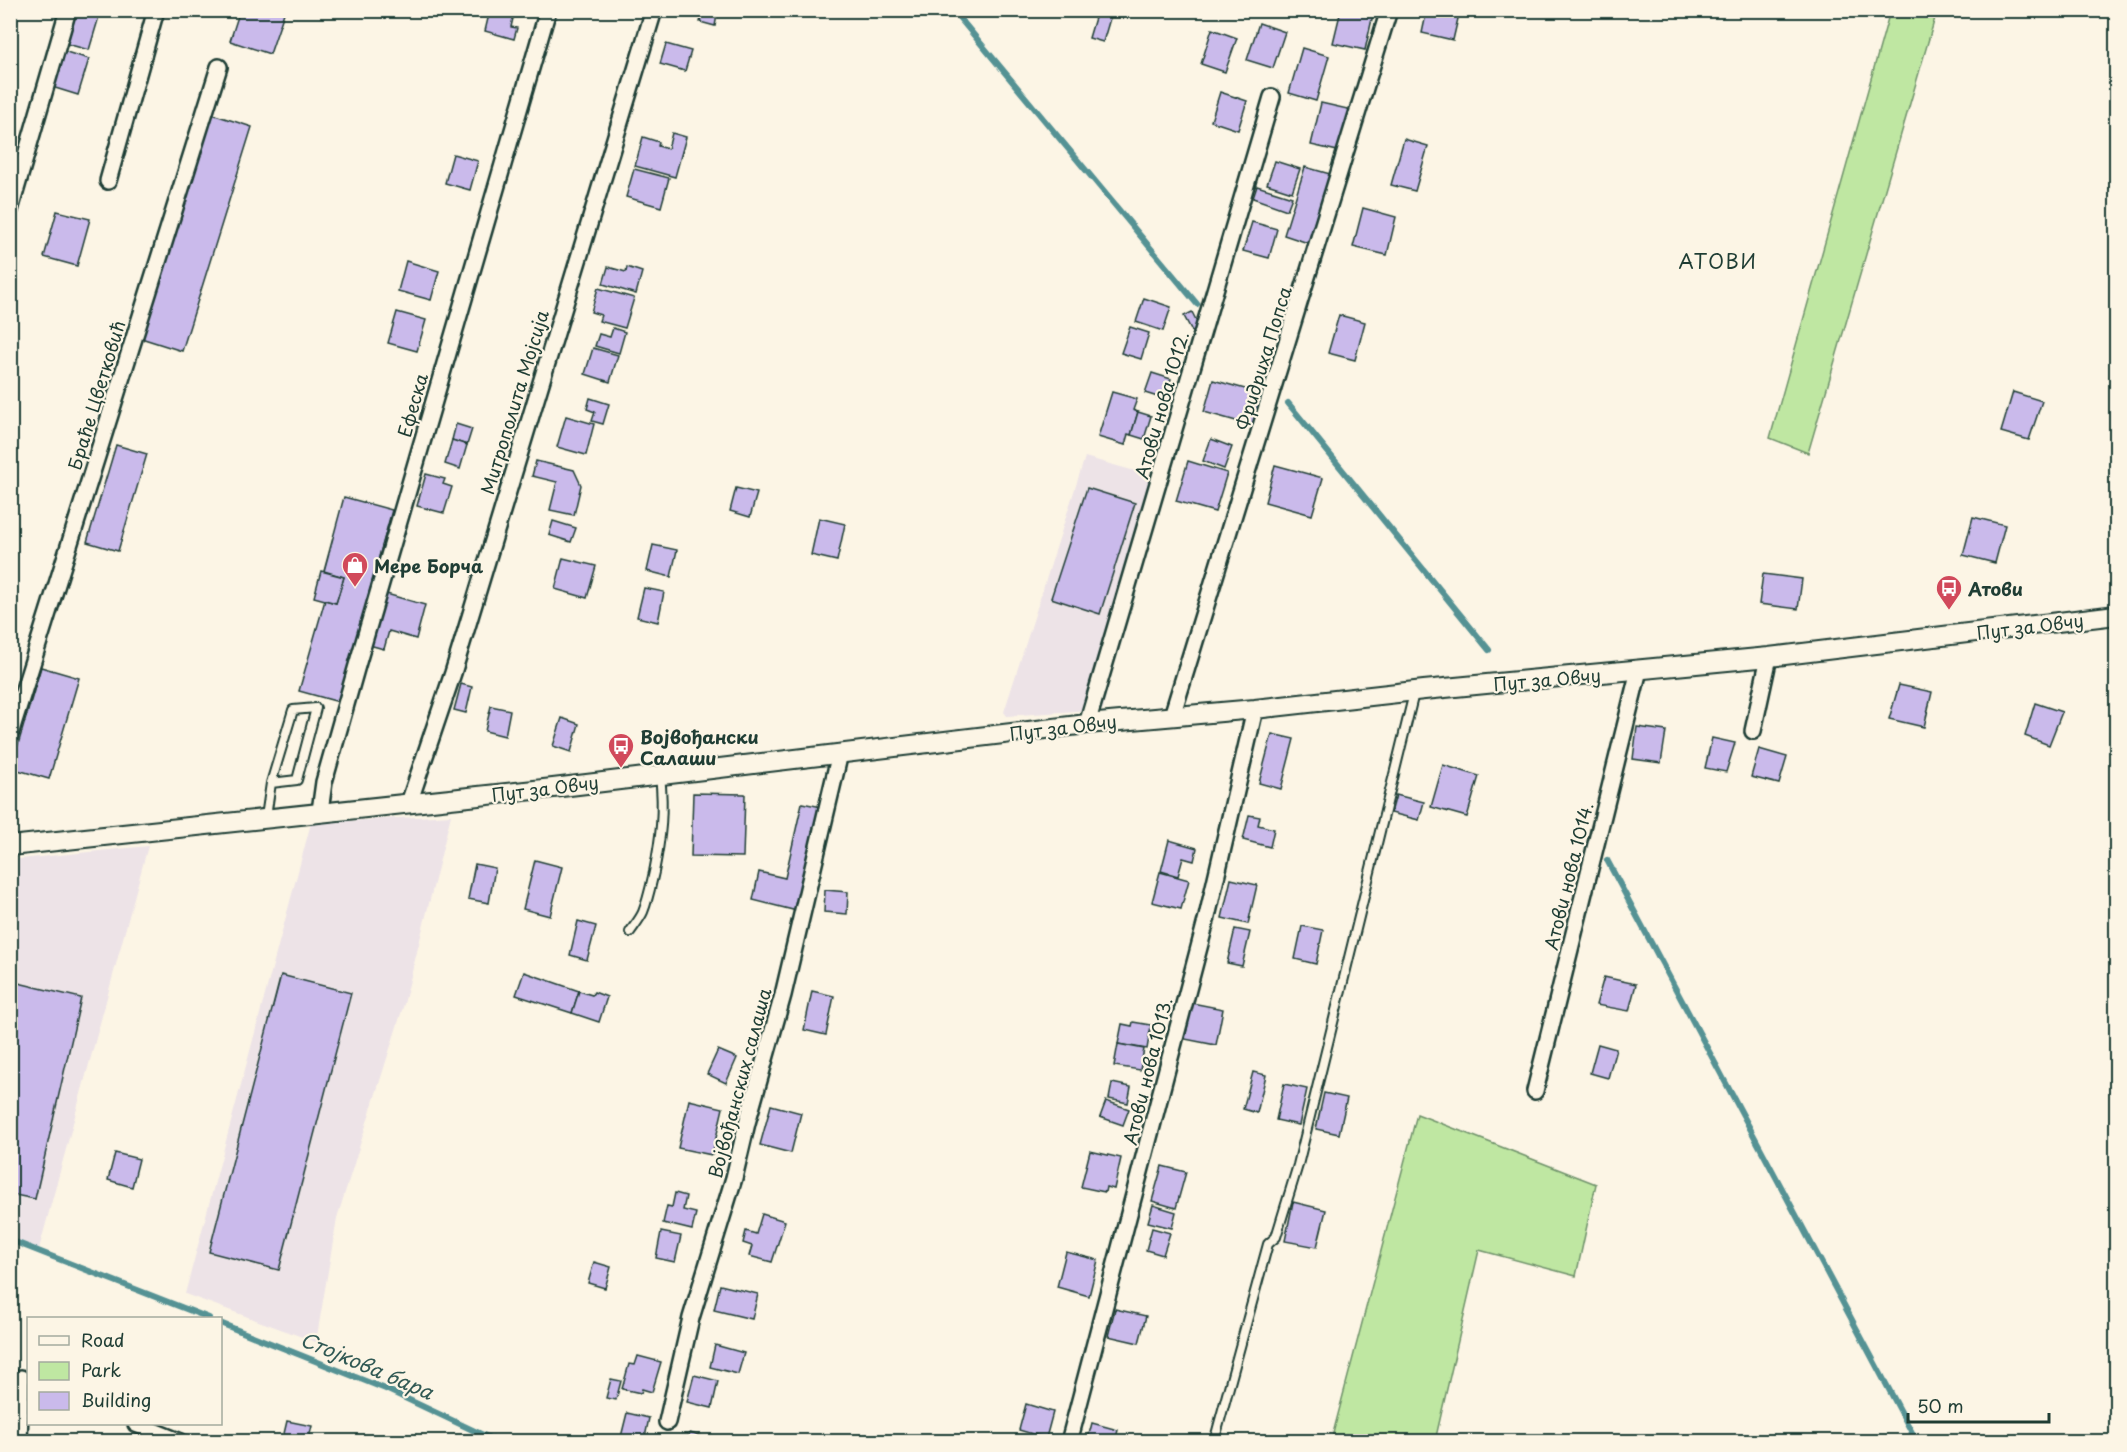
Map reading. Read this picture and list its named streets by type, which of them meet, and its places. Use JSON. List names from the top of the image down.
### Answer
{
  "streets": {
    "street": [
      "Фридриха Попса",
      "Браће Цветковић",
      "Митрополита Мојсија",
      "Ефеска",
      "Атови нова 1012.",
      "Пут за Овчу",
      "Атови нова 1014.",
      "Атови нова 1013.",
      "Војвођанских салаша"
    ]
  },
  "crossings": [
    ["Фридриха Попса", "Пут за Овчу"],
    ["Митрополита Мојсија", "Пут за Овчу"],
    ["Ефеска", "Пут за Овчу"],
    ["Атови нова 1012.", "Пут за Овчу"],
    ["Пут за Овчу", "Атови нова 1014."],
    ["Пут за Овчу", "Атови нова 1013."],
    ["Пут за Овчу", "Војвођанских салаша"]
  ],
  "districts": ["АТОВИ"],
  "water": ["Стојкова бара"],
  "places": {
    "shop": ["Мере Борча"],
    "bus stop": ["Атови", "Војвођански Салаши"]
  },
  "legend": ["Road", "Park", "Building"],
  "scale_bar": "50 m"
}
